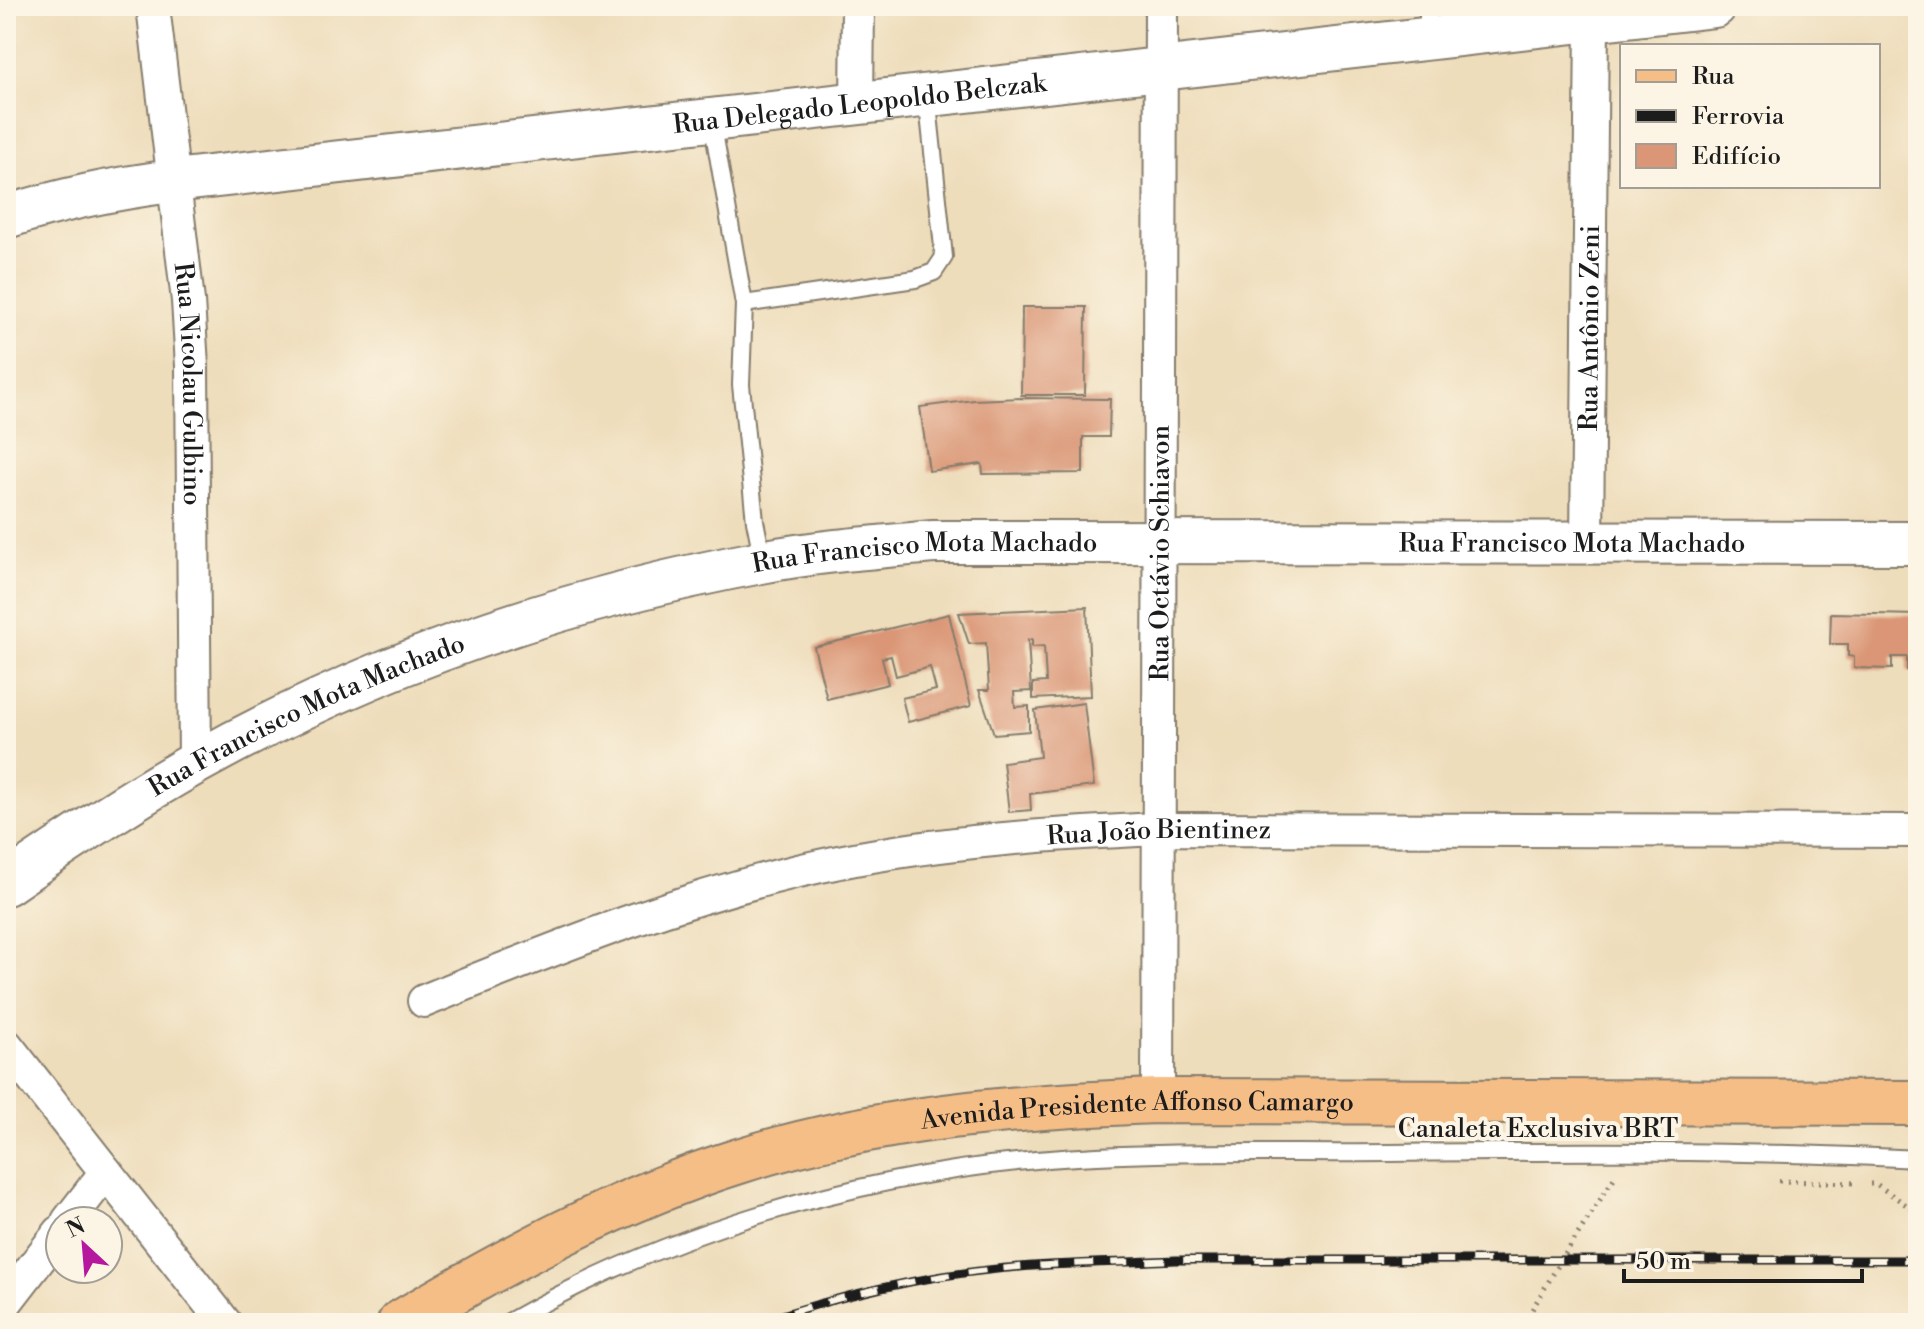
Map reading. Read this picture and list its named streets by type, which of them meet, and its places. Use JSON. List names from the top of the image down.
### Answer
{
  "streets": {
    "main road": ["Avenida Presidente Affonso Camargo"],
    "street": [
      "Rua Delegado Leopoldo Belczak",
      "Rua Antônio Zeni",
      "Rua Nicolau Gulbino",
      "Rua Francisco Mota Machado",
      "Rua Octávio Schiavon",
      "Rua João Bientinez"
    ],
    "lane": ["Canaleta Exclusiva BRT"]
  },
  "crossings": [
    ["Rua Delegado Leopoldo Belczak", "Rua Antônio Zeni"],
    ["Rua Delegado Leopoldo Belczak", "Rua Nicolau Gulbino"],
    ["Rua Delegado Leopoldo Belczak", "Rua Octávio Schiavon"],
    ["Rua Antônio Zeni", "Rua Francisco Mota Machado"],
    ["Rua Nicolau Gulbino", "Rua Francisco Mota Machado"],
    ["Rua Francisco Mota Machado", "Rua Octávio Schiavon"],
    ["Rua Octávio Schiavon", "Rua João Bientinez"],
    ["Rua Octávio Schiavon", "Avenida Presidente Affonso Camargo"]
  ],
  "legend": ["Rua", "Ferrovia", "Edifício"],
  "scale_bar": "50 m",
  "north": "top left"
}
